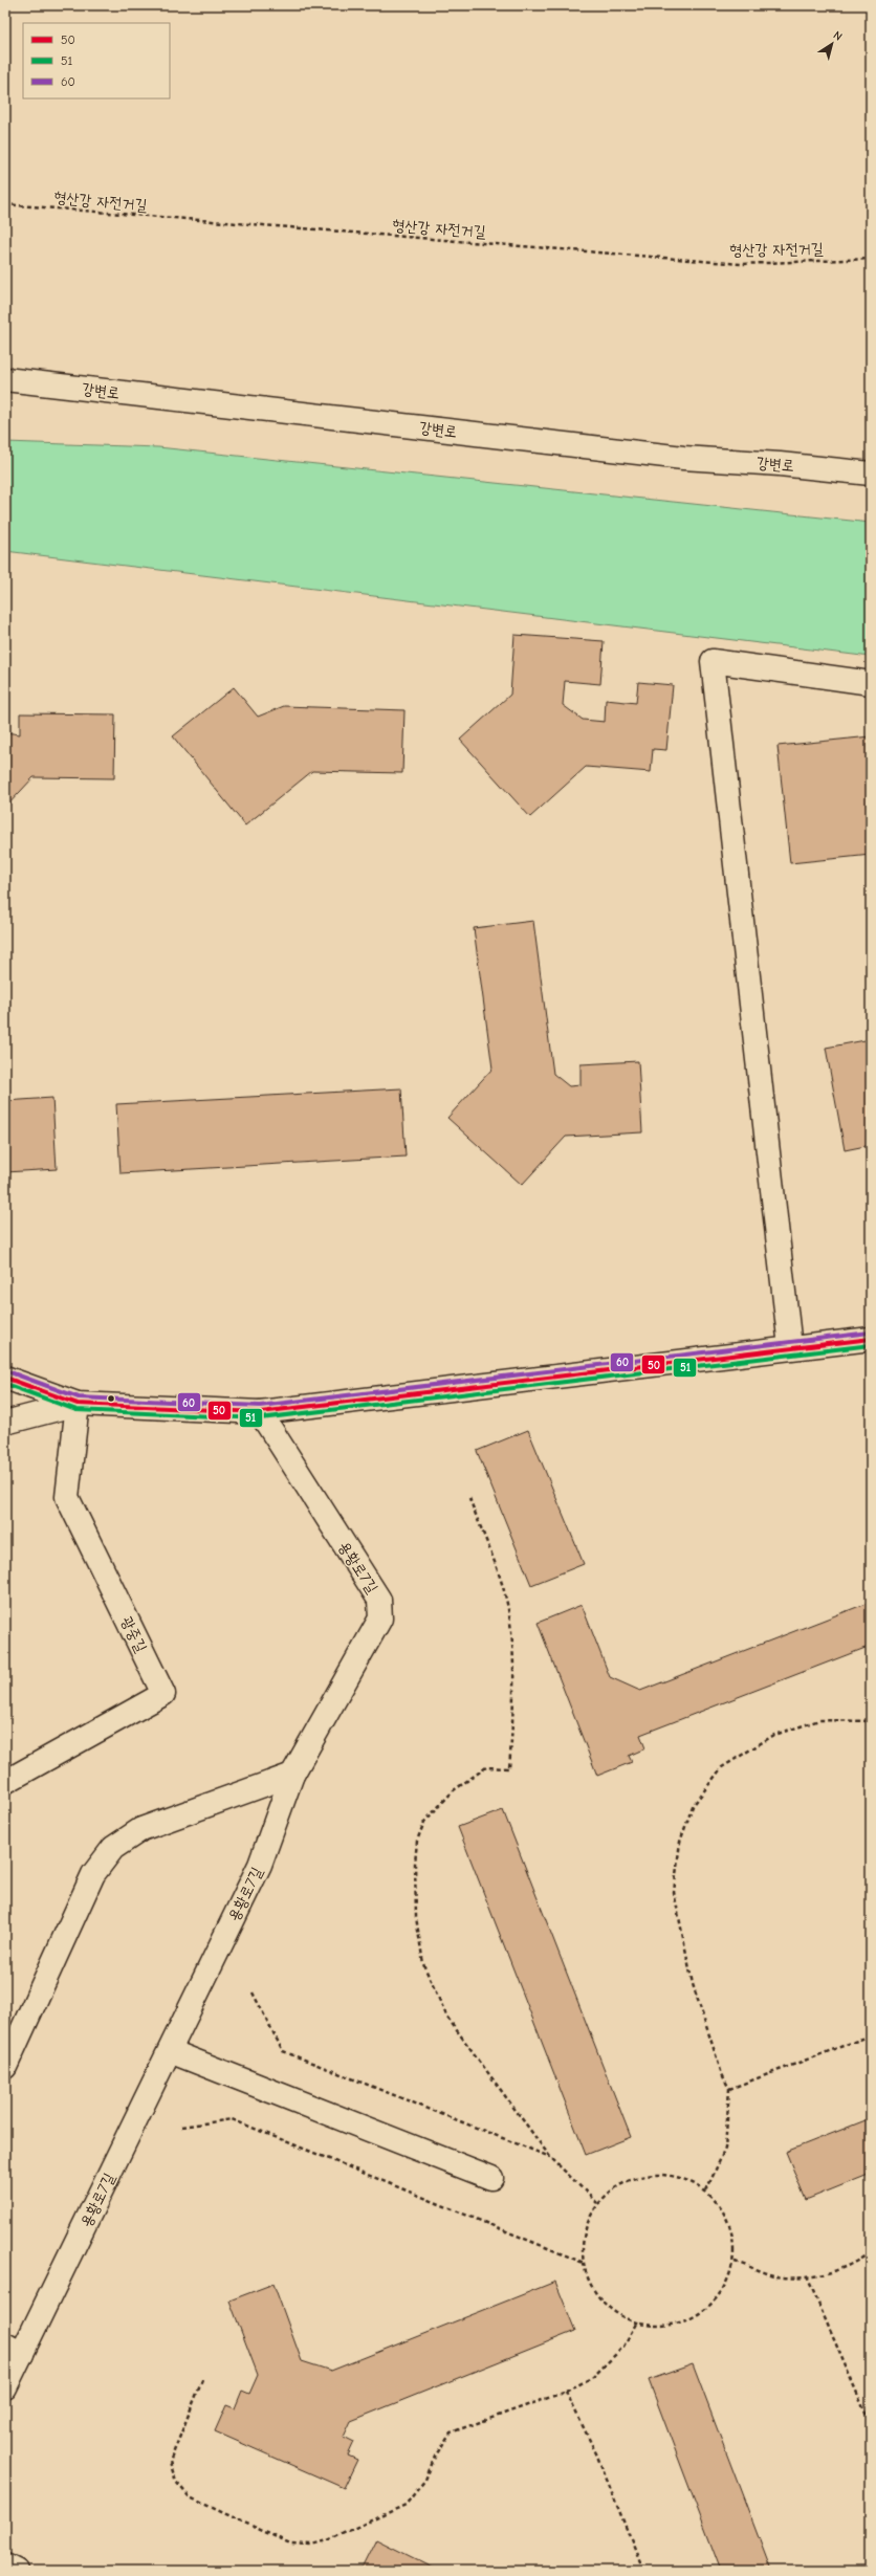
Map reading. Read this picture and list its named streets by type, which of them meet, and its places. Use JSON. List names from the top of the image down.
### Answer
{
  "streets": {
    "street": ["강변로", "용황로7길", "광중길"],
    "path": ["형산강 자전거길"]
  },
  "lines": ["transit line 60", "transit line 50", "transit line 51"],
  "legend": ["50", "51", "60"],
  "north": "top right"
}
